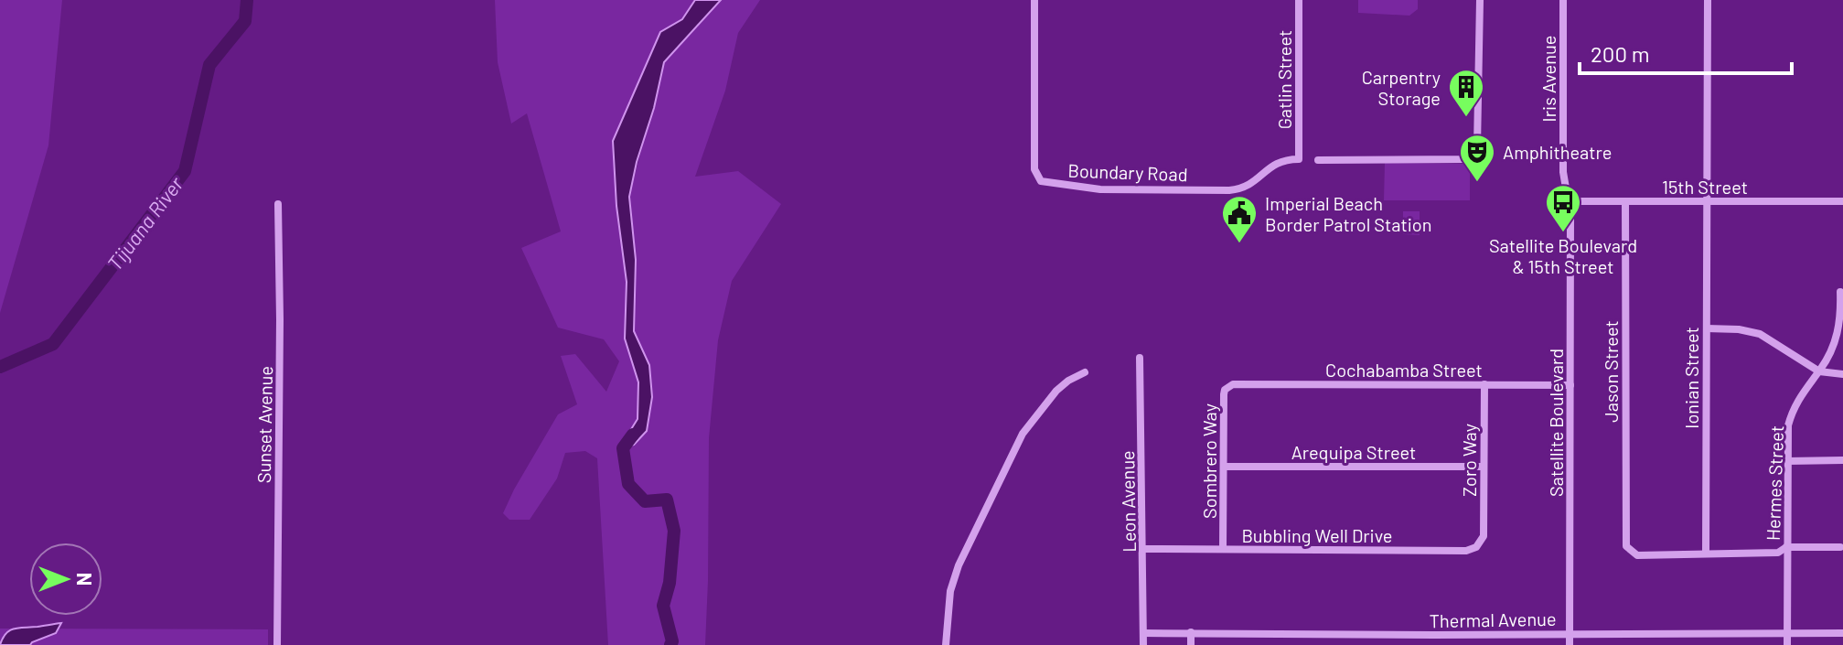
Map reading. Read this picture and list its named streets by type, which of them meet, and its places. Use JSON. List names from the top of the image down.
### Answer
{
  "streets": {
    "street": [
      "Iris Avenue",
      "Gatlin Street",
      "Boundary Road",
      "15th Street",
      "Cochabamba Street",
      "Jason Street",
      "Ionian Street",
      "Satellite Boulevard",
      "Sunset Avenue",
      "Arequipa Street",
      "Zoro Way",
      "Sombrero Way",
      "Hermes Street",
      "Leon Avenue",
      "Bubbling Well Drive",
      "Thermal Avenue"
    ]
  },
  "crossings": [
    ["Iris Avenue", "15th Street"],
    ["Iris Avenue", "Satellite Boulevard"],
    ["Gatlin Street", "Boundary Road"],
    ["15th Street", "Jason Street"],
    ["15th Street", "Ionian Street"],
    ["15th Street", "Satellite Boulevard"],
    ["Cochabamba Street", "Satellite Boulevard"],
    ["Cochabamba Street", "Zoro Way"],
    ["Cochabamba Street", "Sombrero Way"],
    ["Jason Street", "Ionian Street"],
    ["Satellite Boulevard", "Thermal Avenue"],
    ["Arequipa Street", "Zoro Way"],
    ["Arequipa Street", "Sombrero Way"],
    ["Zoro Way", "Bubbling Well Drive"],
    ["Sombrero Way", "Bubbling Well Drive"],
    ["Hermes Street", "Thermal Avenue"],
    ["Leon Avenue", "Bubbling Well Drive"],
    ["Leon Avenue", "Thermal Avenue"]
  ],
  "water": ["Tijuana River"],
  "places": {
    "building": ["Carpentry Storage"],
    "theatre": ["Amphitheatre"],
    "bus stop": ["Satellite Boulevard & 15th Street"],
    "public building": ["Imperial Beach Border Patrol Station"]
  },
  "scale_bar": "200 m",
  "north": "right"
}
